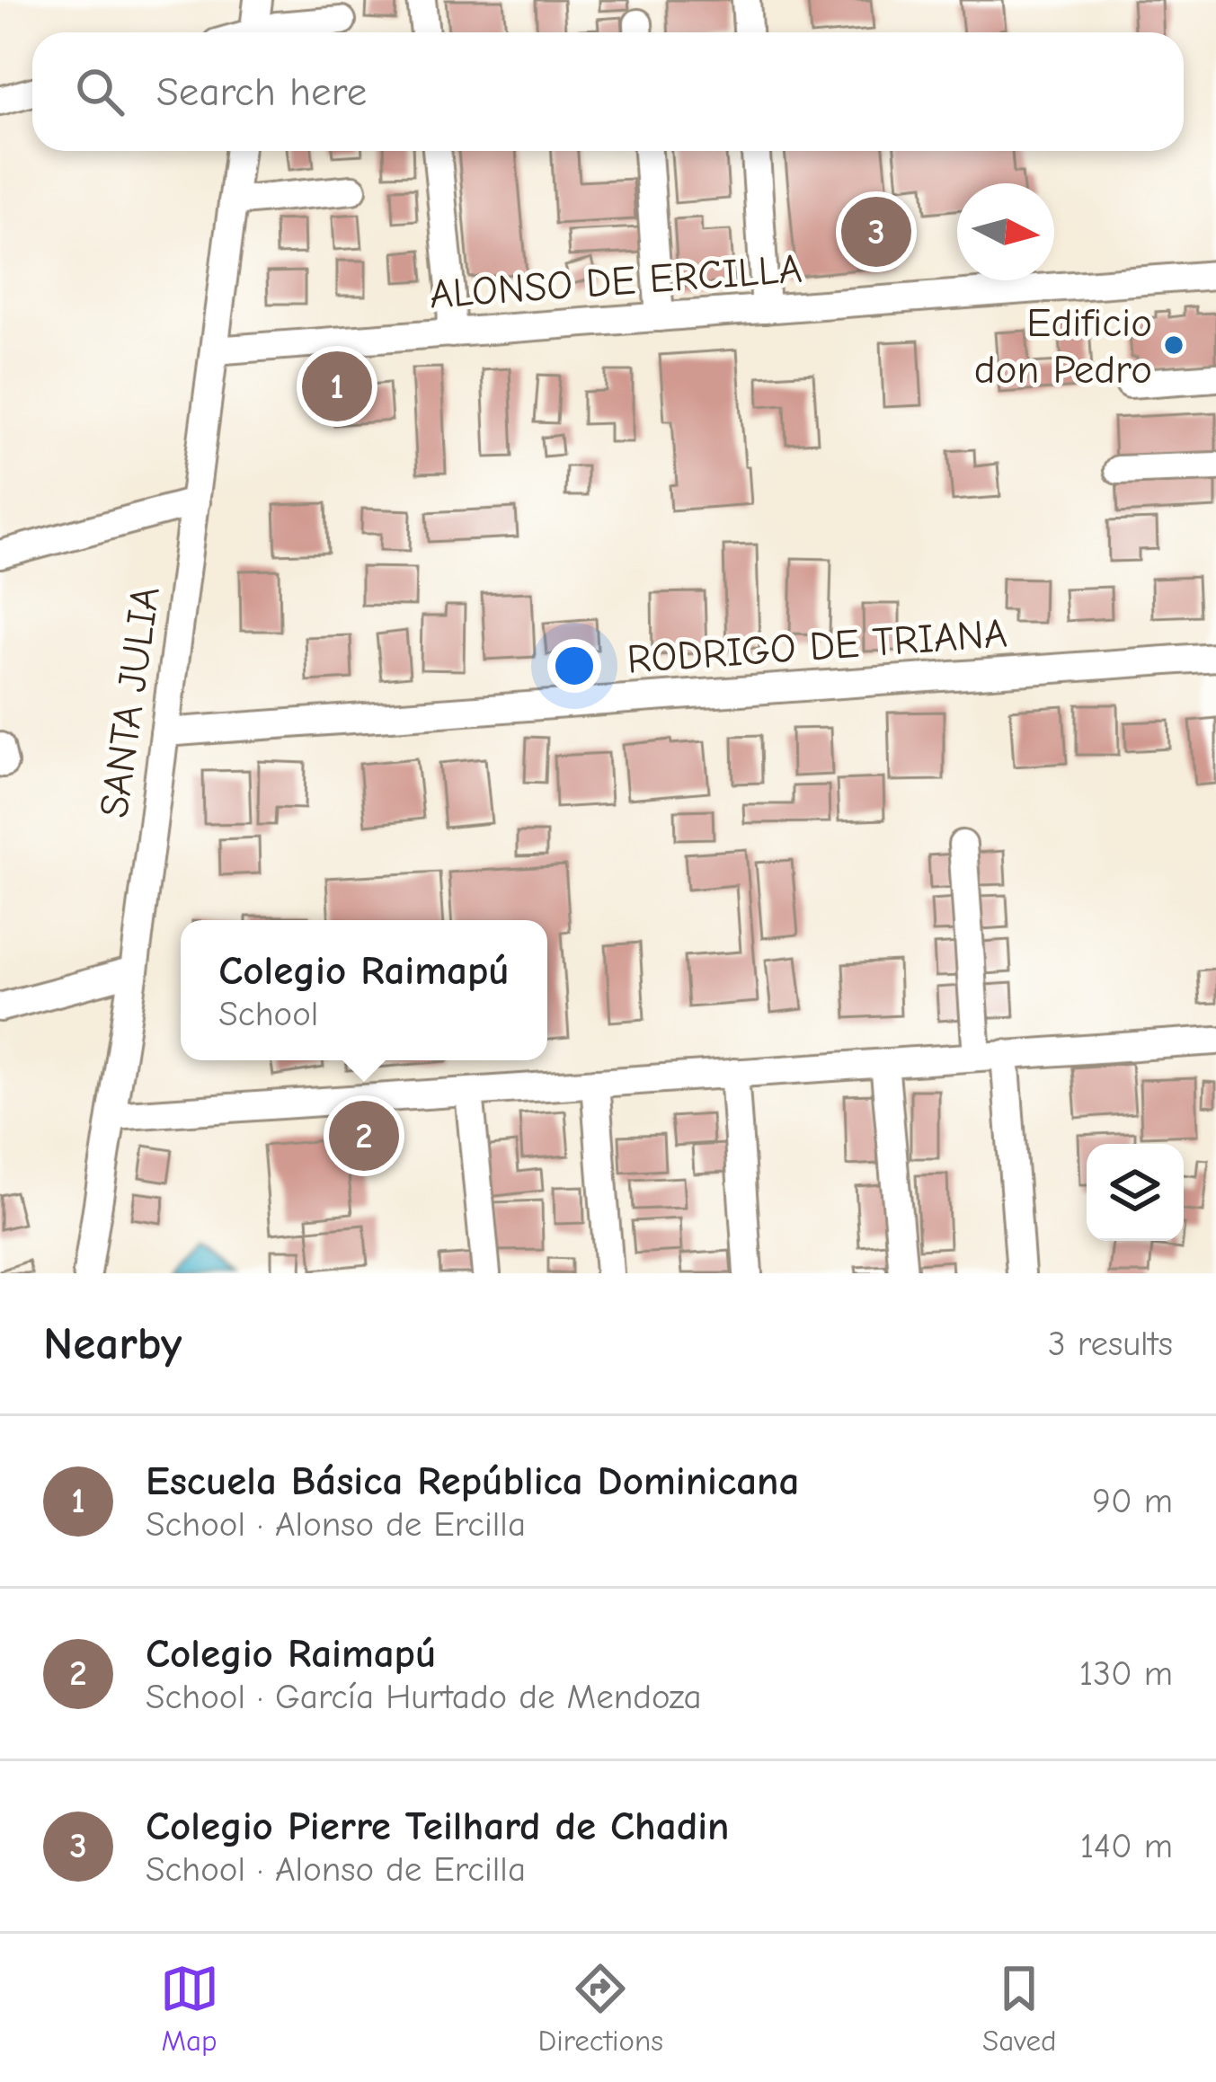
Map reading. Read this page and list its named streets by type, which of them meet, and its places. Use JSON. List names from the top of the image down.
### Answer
{
  "streets": {
    "street": ["ALONSO DE ERCILLA", "RODRIGO DE TRIANA", "SANTA JULIA"]
  },
  "crossings": [
    ["ALONSO DE ERCILLA", "SANTA JULIA"],
    ["RODRIGO DE TRIANA", "SANTA JULIA"]
  ],
  "places": ["Edificio don Pedro"],
  "north": "right",
  "page": {
    "search": "Search here",
    "pins": ["3", "1", "2"],
    "popup": ["Colegio Raimapú", "School"],
    "heading": ["Nearby", "3 results"],
    "list": [
      {
        "mark": "1",
        "name": "Escuela Básica República Dominicana",
        "note": "School · Alonso de Ercilla",
        "value": "90 m"
      },
      {
        "mark": "2",
        "name": "Colegio Raimapú",
        "note": "School · García Hurtado de Mendoza",
        "value": "130 m"
      },
      {
        "mark": "3",
        "name": "Colegio Pierre Teilhard de Chadin",
        "note": "School · Alonso de Ercilla",
        "value": "140 m"
      }
    ],
    "nav": ["Map", "Directions", "Saved"]
  }
}
